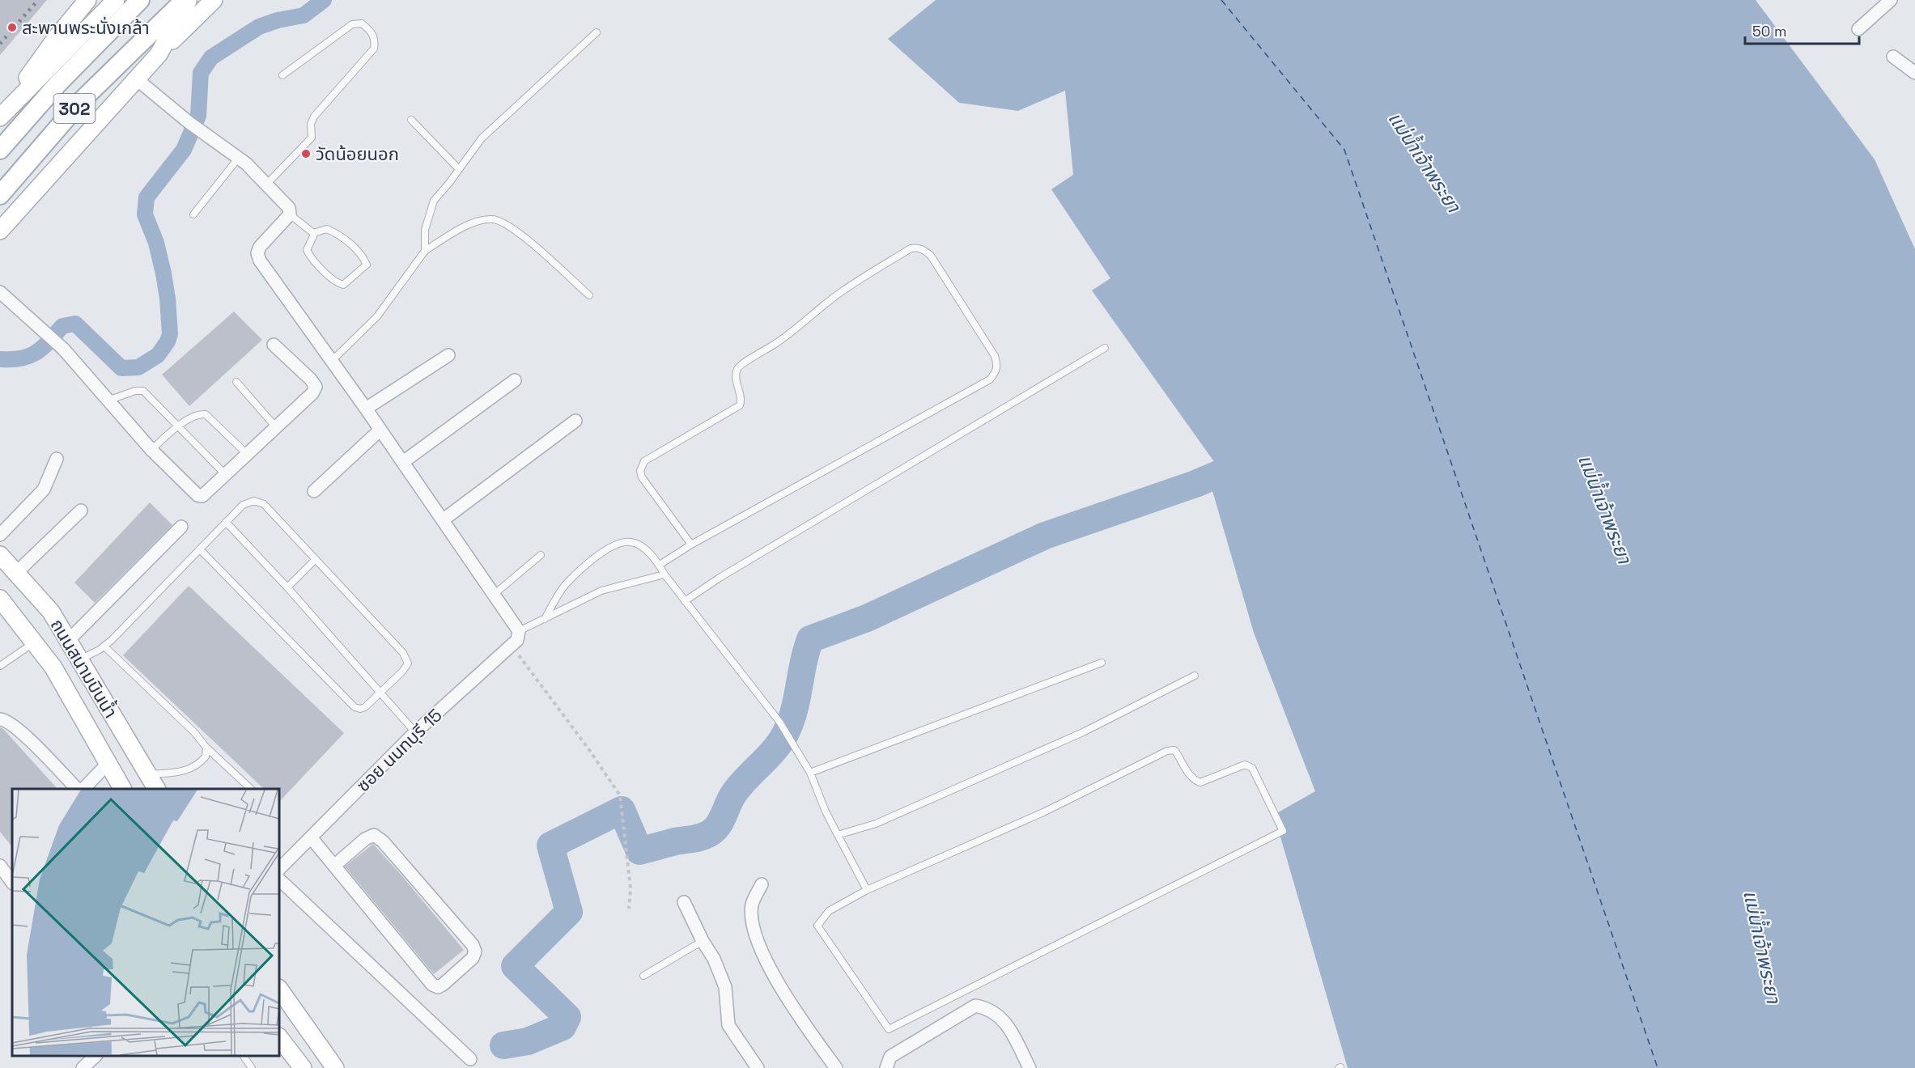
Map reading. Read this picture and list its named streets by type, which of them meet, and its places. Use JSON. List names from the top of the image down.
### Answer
{
  "streets": {
    "main road": ["302", "ถนนสนามบินน้ำ"],
    "street": ["ซอย นนทบุรี 15"]
  },
  "water": ["แม่น้ำเจ้าพระยา"],
  "places": ["สะพานพระนั่งเกล้า", "วัดน้อยนอก"],
  "scale_bar": "50 m"
}
